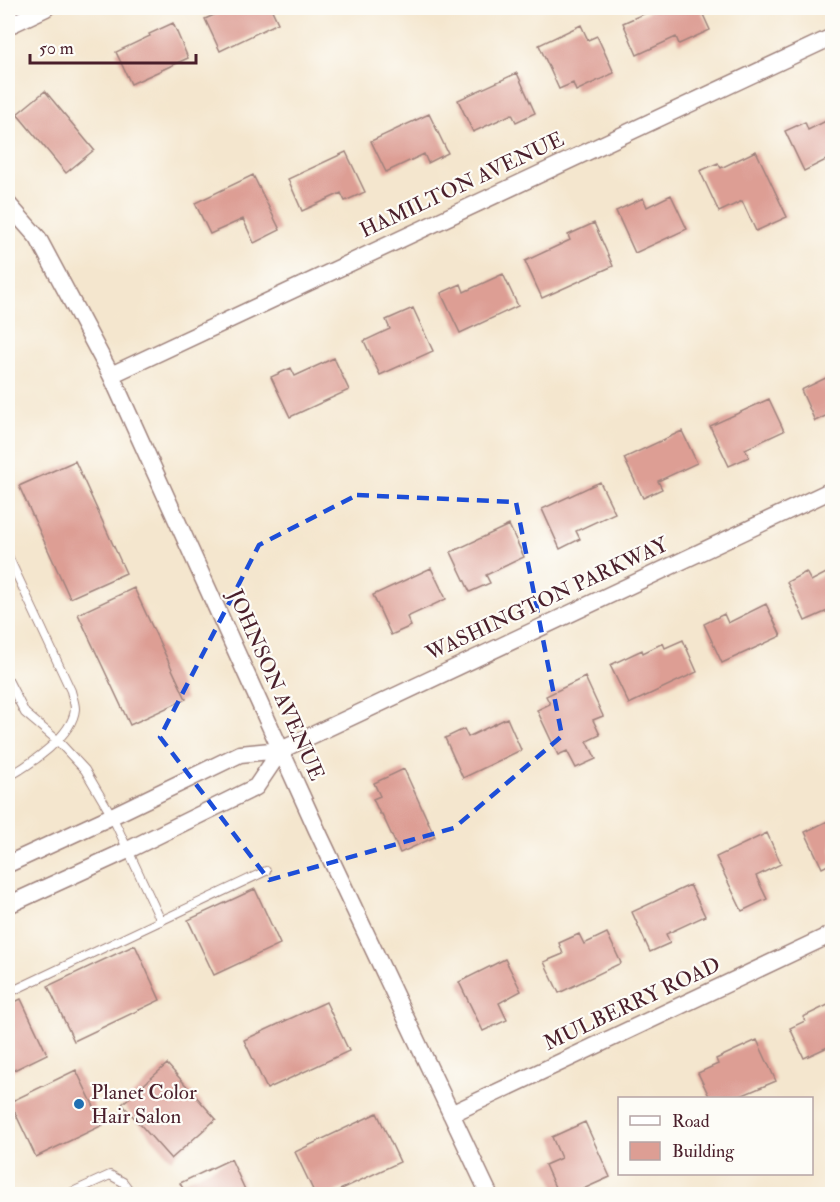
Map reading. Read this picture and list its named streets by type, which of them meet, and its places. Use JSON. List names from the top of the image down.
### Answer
{
  "streets": {
    "street": [
      "HAMILTON AVENUE",
      "WASHINGTON PARKWAY",
      "JOHNSON AVENUE",
      "MULBERRY ROAD"
    ]
  },
  "crossings": [
    ["HAMILTON AVENUE", "JOHNSON AVENUE"],
    ["WASHINGTON PARKWAY", "JOHNSON AVENUE"],
    ["JOHNSON AVENUE", "MULBERRY ROAD"]
  ],
  "places": ["Planet Color Hair Salon"],
  "legend": ["Road", "Building"],
  "scale_bar": "50 m"
}
